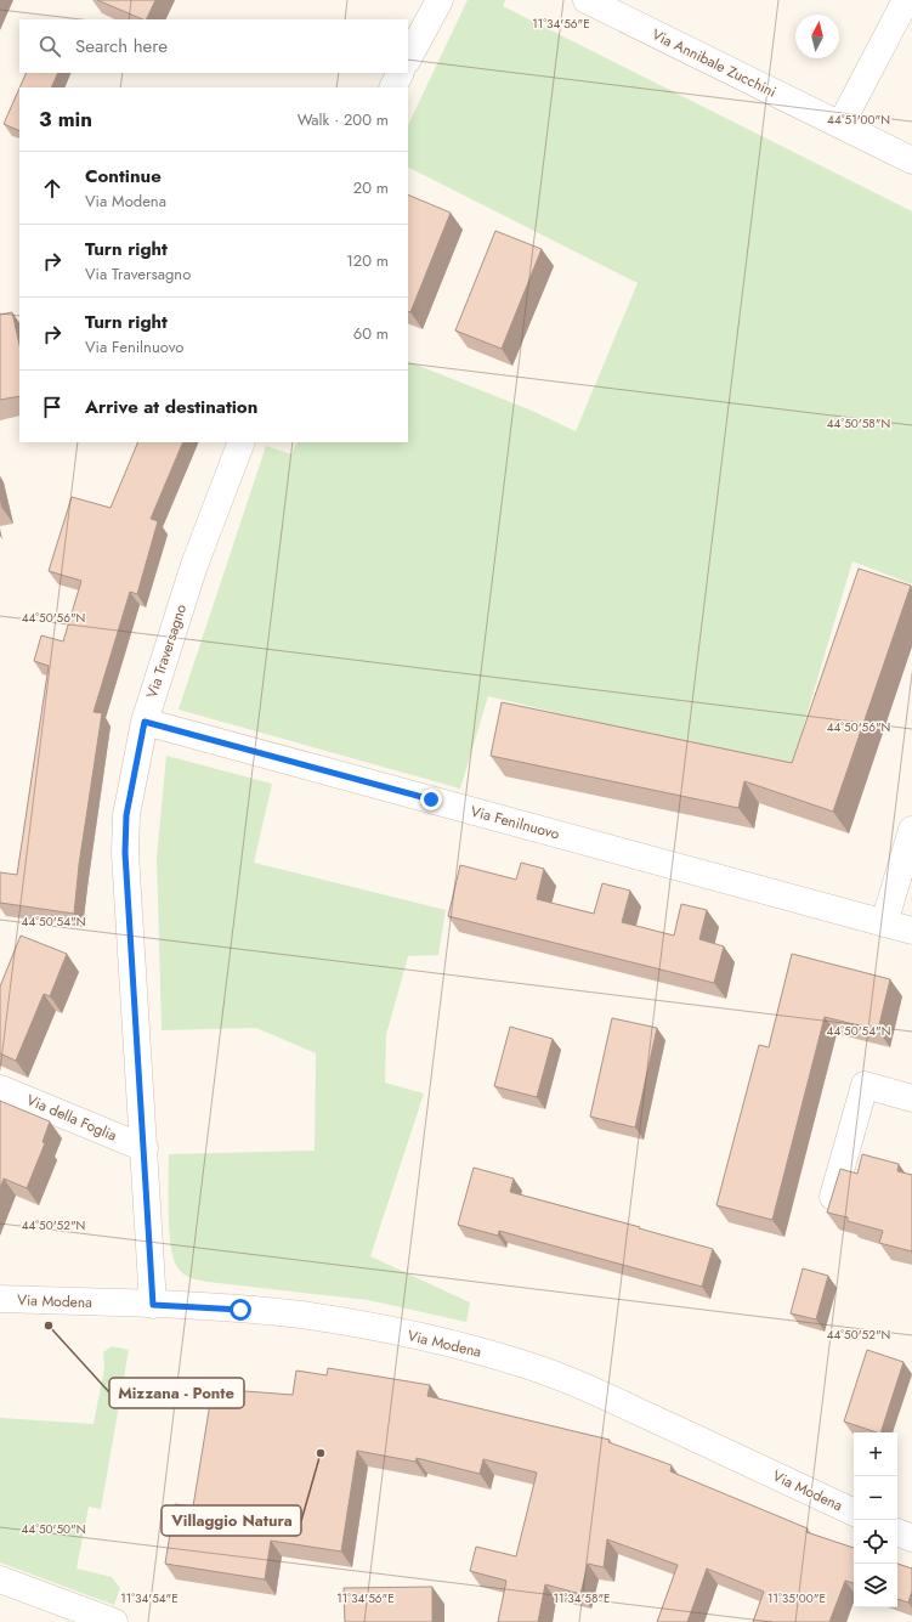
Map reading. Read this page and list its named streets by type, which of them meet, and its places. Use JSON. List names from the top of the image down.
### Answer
{
  "streets": {
    "street": [
      "Via Annibale Zucchini",
      "Via Traversagno",
      "Via Fenilnuovo",
      "Via della Foglia",
      "Via Modena"
    ]
  },
  "crossings": [
    ["Via Traversagno", "Via Fenilnuovo"],
    ["Via Traversagno", "Via della Foglia"],
    ["Via Traversagno", "Via Modena"]
  ],
  "places": ["Mizzana - Ponte", "Villaggio Natura"],
  "north": "top",
  "page": {
    "search": "Search here",
    "heading": ["3 min", "Walk · 200 m"],
    "list": [
      ["Continue", "Via Modena", "20 m"],
      ["Turn right", "Via Traversagno", "120 m"],
      ["Turn right", "Via Fenilnuovo", "60 m"],
      "Arrive at destination"
    ],
    "map_buttons": ["+", "−"]
  },
  "coordinates": [
    "11°34'56\"E",
    "44°51'00\"N",
    "44°50'58\"N",
    "44°50'56\"N",
    "44°50'54\"N",
    "44°50'52\"N",
    "44°50'50\"N",
    "11°34'54\"E",
    "11°34'58\"E",
    "11°35'00\"E"
  ]
}
